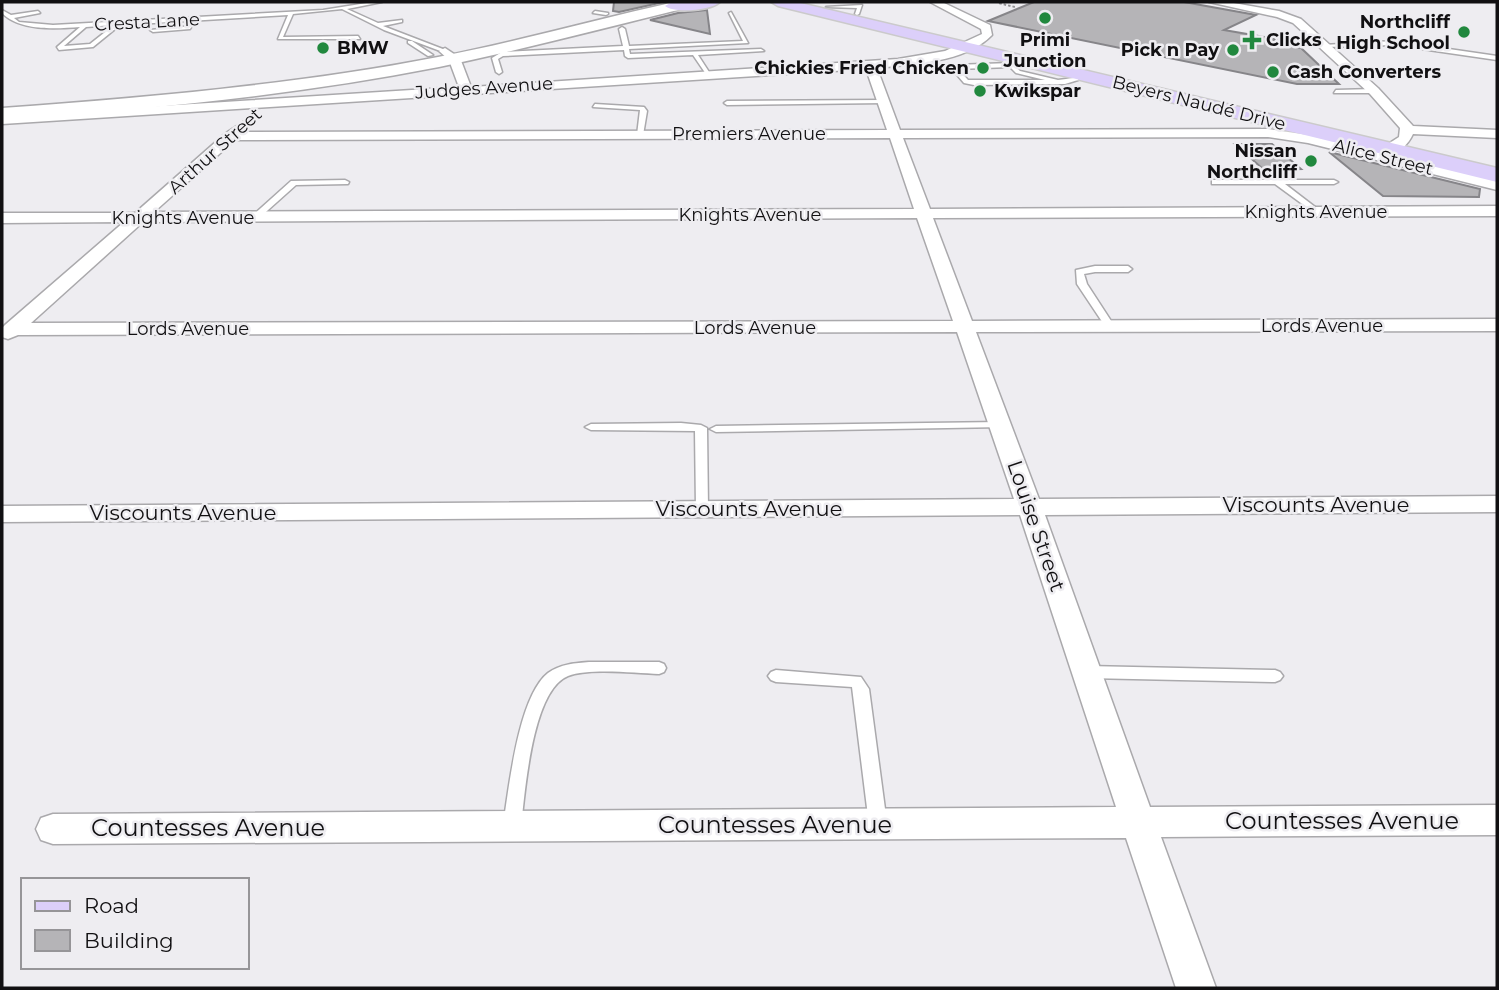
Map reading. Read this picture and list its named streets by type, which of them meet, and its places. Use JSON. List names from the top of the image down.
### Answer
{
  "streets": {
    "main road": ["Judges Avenue", "Beyers Naudé Drive"],
    "street": [
      "Premiers Avenue",
      "Arthur Street",
      "Alice Street",
      "Knights Avenue",
      "Lords Avenue",
      "Viscounts Avenue",
      "Louise Street",
      "Countesses Avenue"
    ],
    "lane": ["Cresta Lane"]
  },
  "crossings": [
    ["Judges Avenue", "Beyers Naudé Drive"],
    ["Judges Avenue", "Arthur Street"],
    ["Judges Avenue", "Louise Street"],
    ["Premiers Avenue", "Arthur Street"],
    ["Premiers Avenue", "Alice Street"],
    ["Premiers Avenue", "Louise Street"],
    ["Arthur Street", "Knights Avenue"],
    ["Arthur Street", "Lords Avenue"],
    ["Knights Avenue", "Louise Street"],
    ["Lords Avenue", "Louise Street"],
    ["Viscounts Avenue", "Louise Street"],
    ["Louise Street", "Countesses Avenue"]
  ],
  "places": {
    "other": [
      "Primi Junction",
      "Northcliff High School",
      "BMW",
      "Pick n Pay",
      "Chickies Fried Chicken",
      "Cash Converters",
      "Kwikspar",
      "Nissan Northcliff"
    ],
    "health": ["Clicks"]
  },
  "legend": ["Road", "Building"]
}
